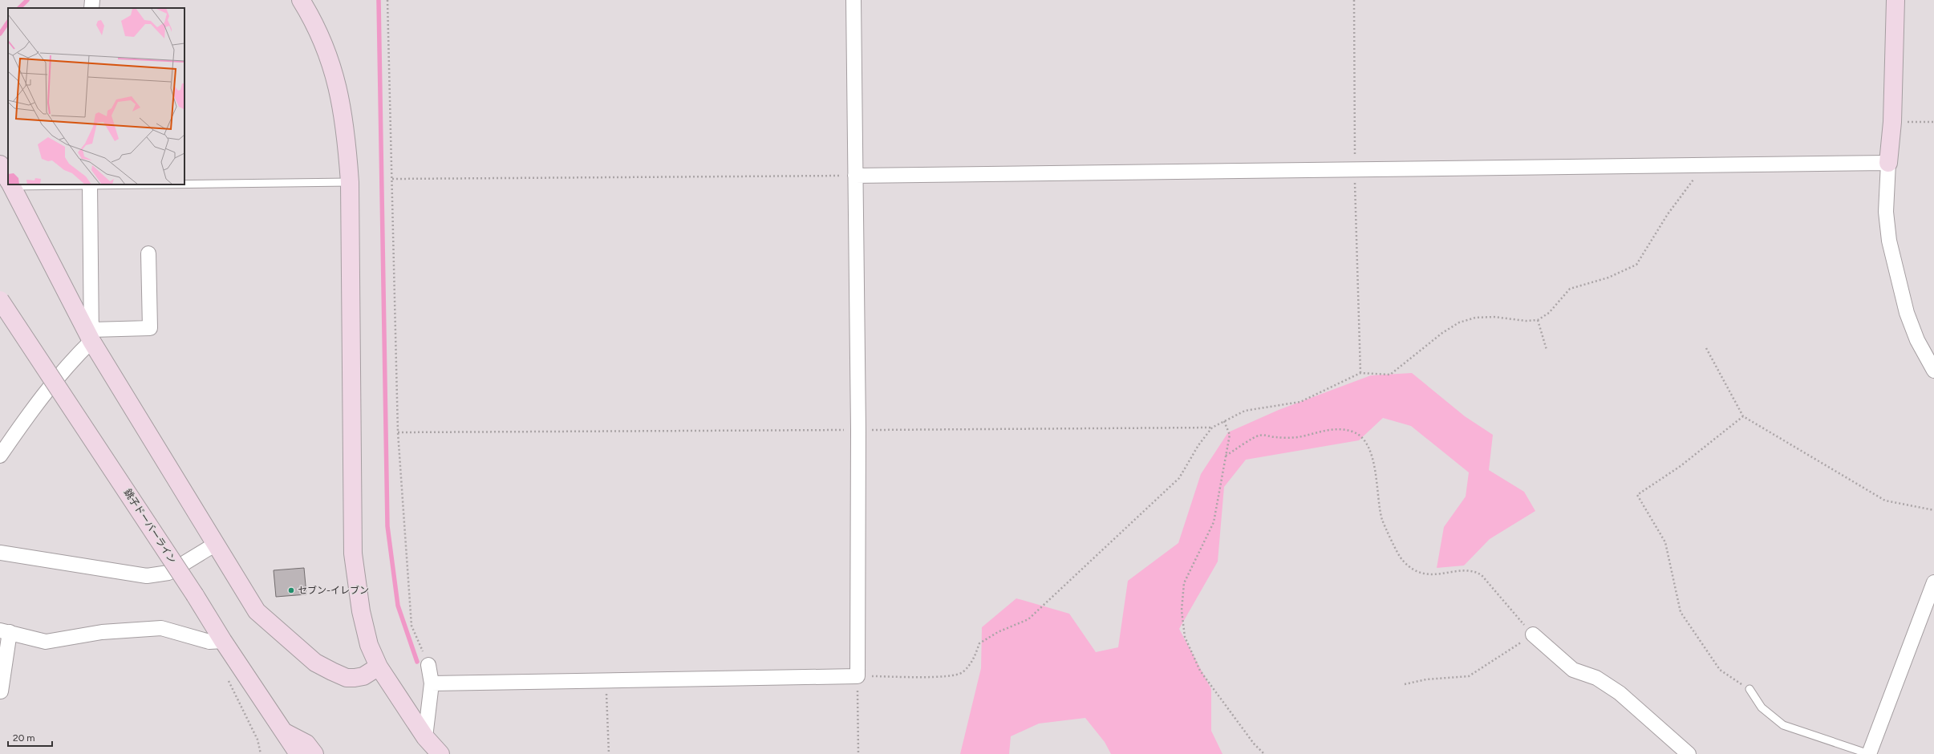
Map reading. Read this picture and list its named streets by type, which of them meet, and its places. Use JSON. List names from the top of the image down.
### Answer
{
  "streets": {
    "street": ["銚子ドーバーライン"]
  },
  "places": ["セブン-イレブン"],
  "scale_bar": "20 m"
}
